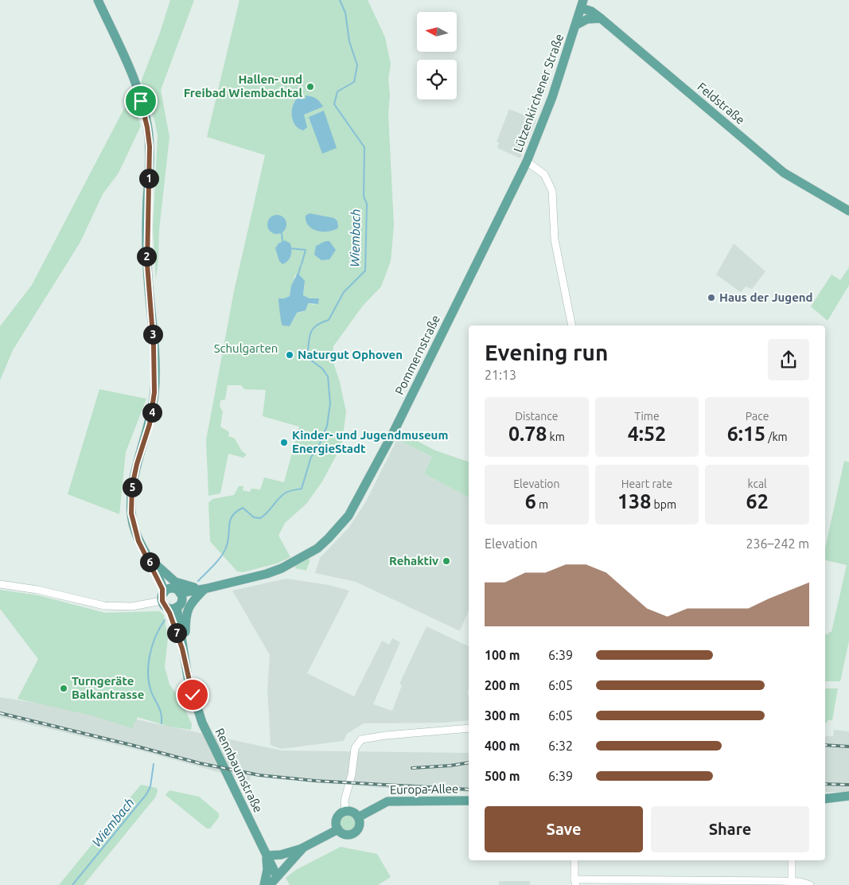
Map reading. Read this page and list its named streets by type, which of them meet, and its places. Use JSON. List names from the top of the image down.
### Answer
{
  "streets": {
    "main road": [
      "Lützenkirchener Straße",
      "Feldstraße",
      "Pommernstraße",
      "Rennbaumstraße",
      "Europa-Allee"
    ]
  },
  "crossings": [
    ["Lützenkirchener Straße", "Feldstraße"],
    ["Lützenkirchener Straße", "Pommernstraße"]
  ],
  "water": ["Wiembach"],
  "parks": ["Schulgarten"],
  "places": [
    "Hallen- und Freibad Wiembachtal",
    "Haus der Jugend",
    "Naturgut Ophoven",
    "Kinder- und Jugendmuseum EnergieStadt",
    "Rehaktiv",
    "Turngeräte Balkantrasse"
  ],
  "north": "left",
  "page": {
    "pins": [
      "1",
      "2",
      "3",
      "4",
      "5",
      "6",
      "7"
    ],
    "heading": ["Evening run", "21:13"],
    "stats": [
      ["Distance", "0.78 km"],
      ["Time", "4:52"],
      ["Pace", "6:15 /km"],
      ["Elevation", "6 m"],
      ["Heart rate", "138 bpm"],
      ["kcal", "62"]
    ],
    "chart": ["Elevation", "236–242 m"],
    "list": [
      {
        "name": "100 m",
        "note": "6:39"
      },
      {
        "name": "200 m",
        "note": "6:05"
      },
      {
        "name": "300 m",
        "note": "6:05"
      },
      {
        "name": "400 m",
        "note": "6:32"
      },
      {
        "name": "500 m",
        "note": "6:39"
      }
    ],
    "buttons": ["Save", "Share"]
  }
}
